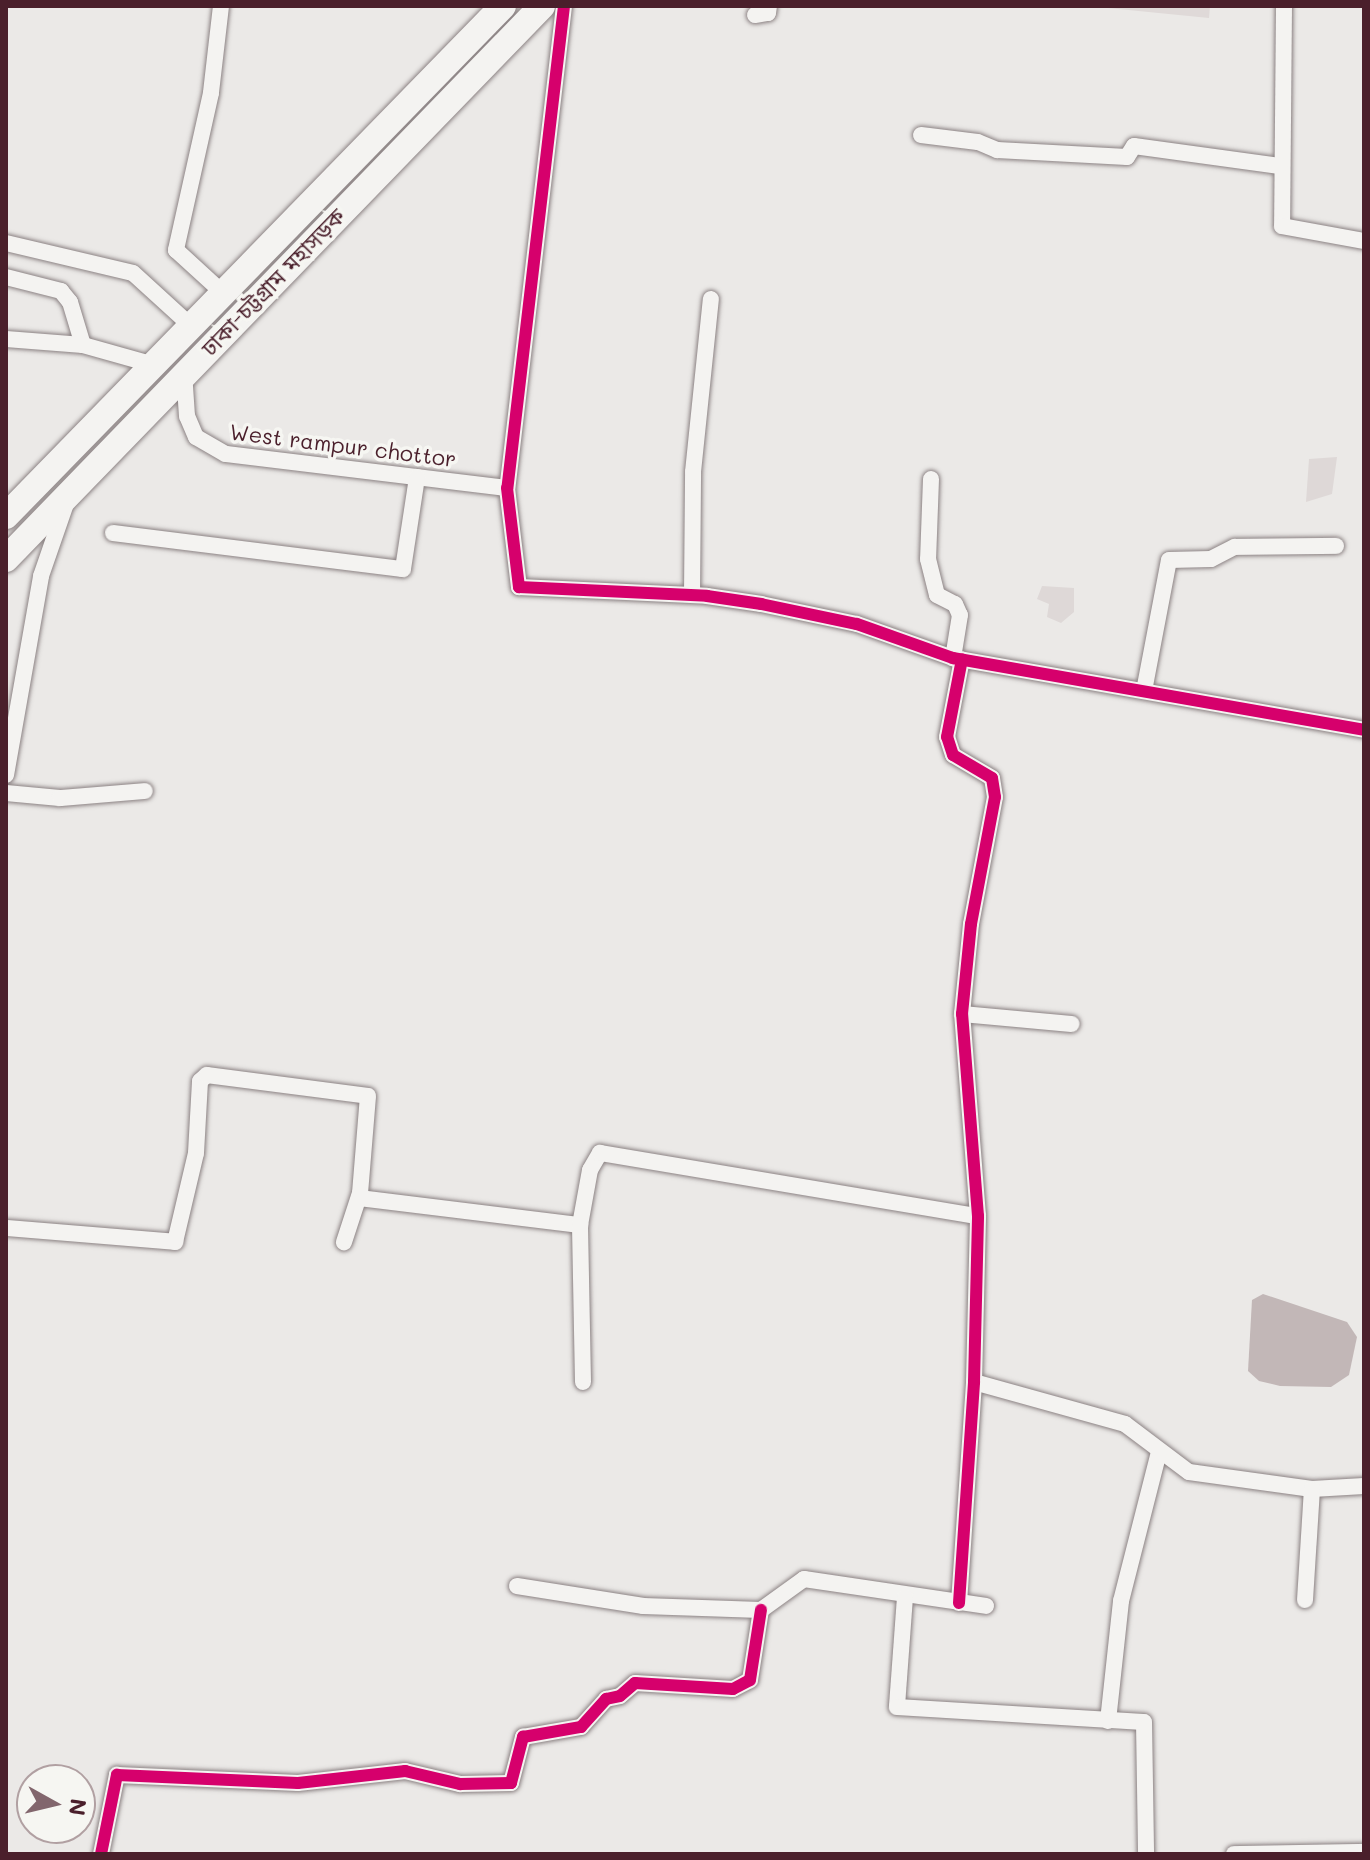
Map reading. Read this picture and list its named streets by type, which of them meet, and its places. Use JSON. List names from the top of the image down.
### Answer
{
  "streets": {
    "highway": ["ঢাকা-চট্টগ্রাম মহাসড়ক"],
    "street": ["West rampur chottor"]
  },
  "crossings": [
    ["ঢাকা-চট্টগ্রাম মহাসড়ক", "West rampur chottor"]
  ],
  "north": "right"
}
